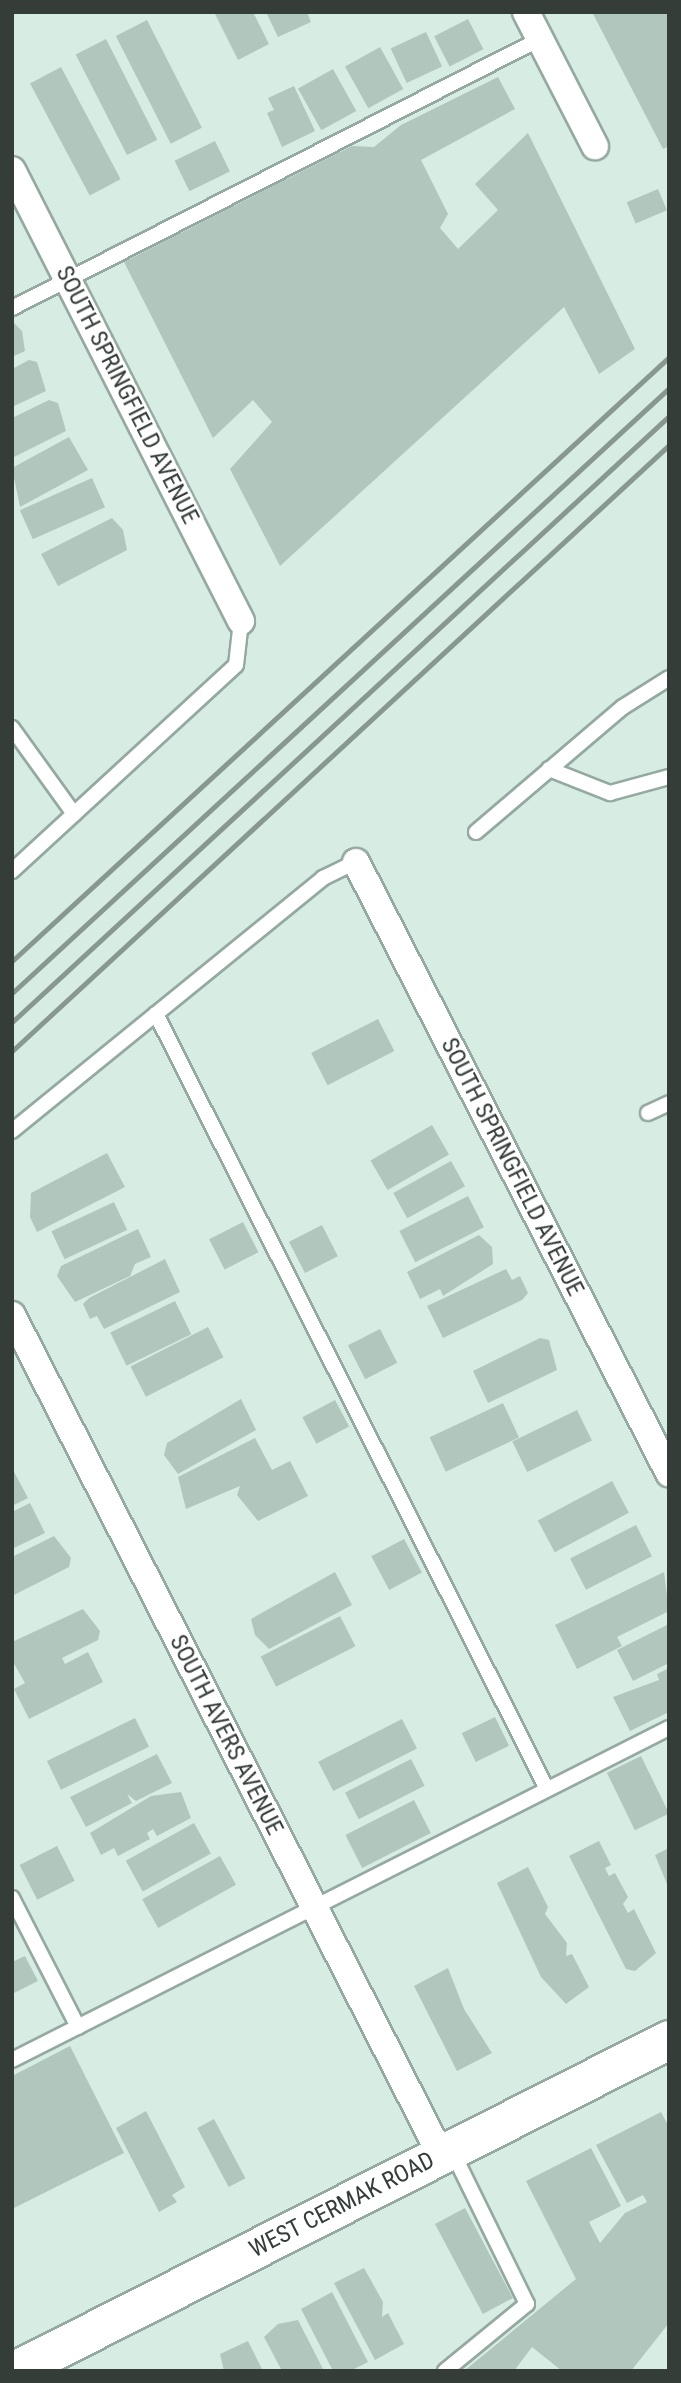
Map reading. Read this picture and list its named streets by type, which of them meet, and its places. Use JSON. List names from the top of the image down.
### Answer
{
  "streets": {
    "main road": ["WEST CERMAK ROAD"],
    "street": ["SOUTH SPRINGFIELD AVENUE", "SOUTH AVERS AVENUE"]
  },
  "crossings": [
    ["SOUTH AVERS AVENUE", "WEST CERMAK ROAD"]
  ]
}
